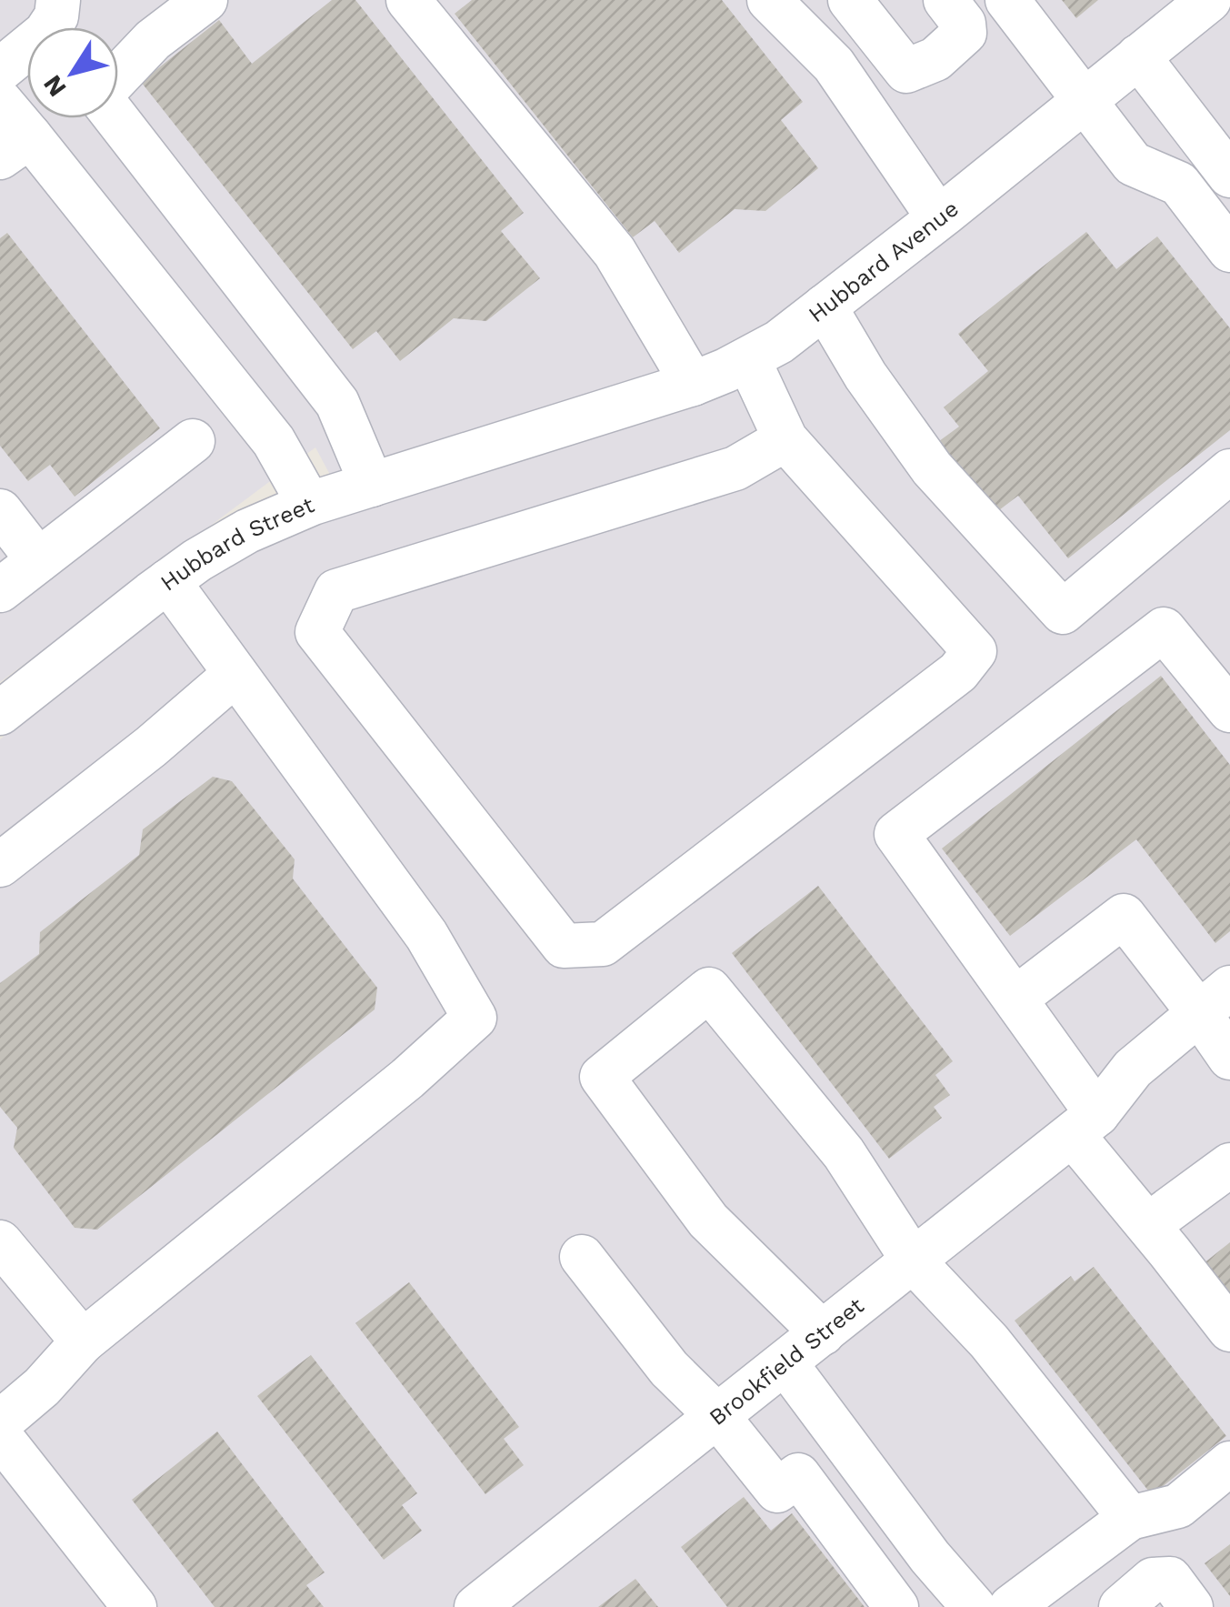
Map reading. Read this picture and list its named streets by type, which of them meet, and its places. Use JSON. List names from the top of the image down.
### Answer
{
  "streets": {
    "street": ["Hubbard Avenue", "Hubbard Street", "Brookfield Street"]
  },
  "crossings": [
    ["Hubbard Avenue", "Hubbard Street"]
  ],
  "north": "bottom left"
}
